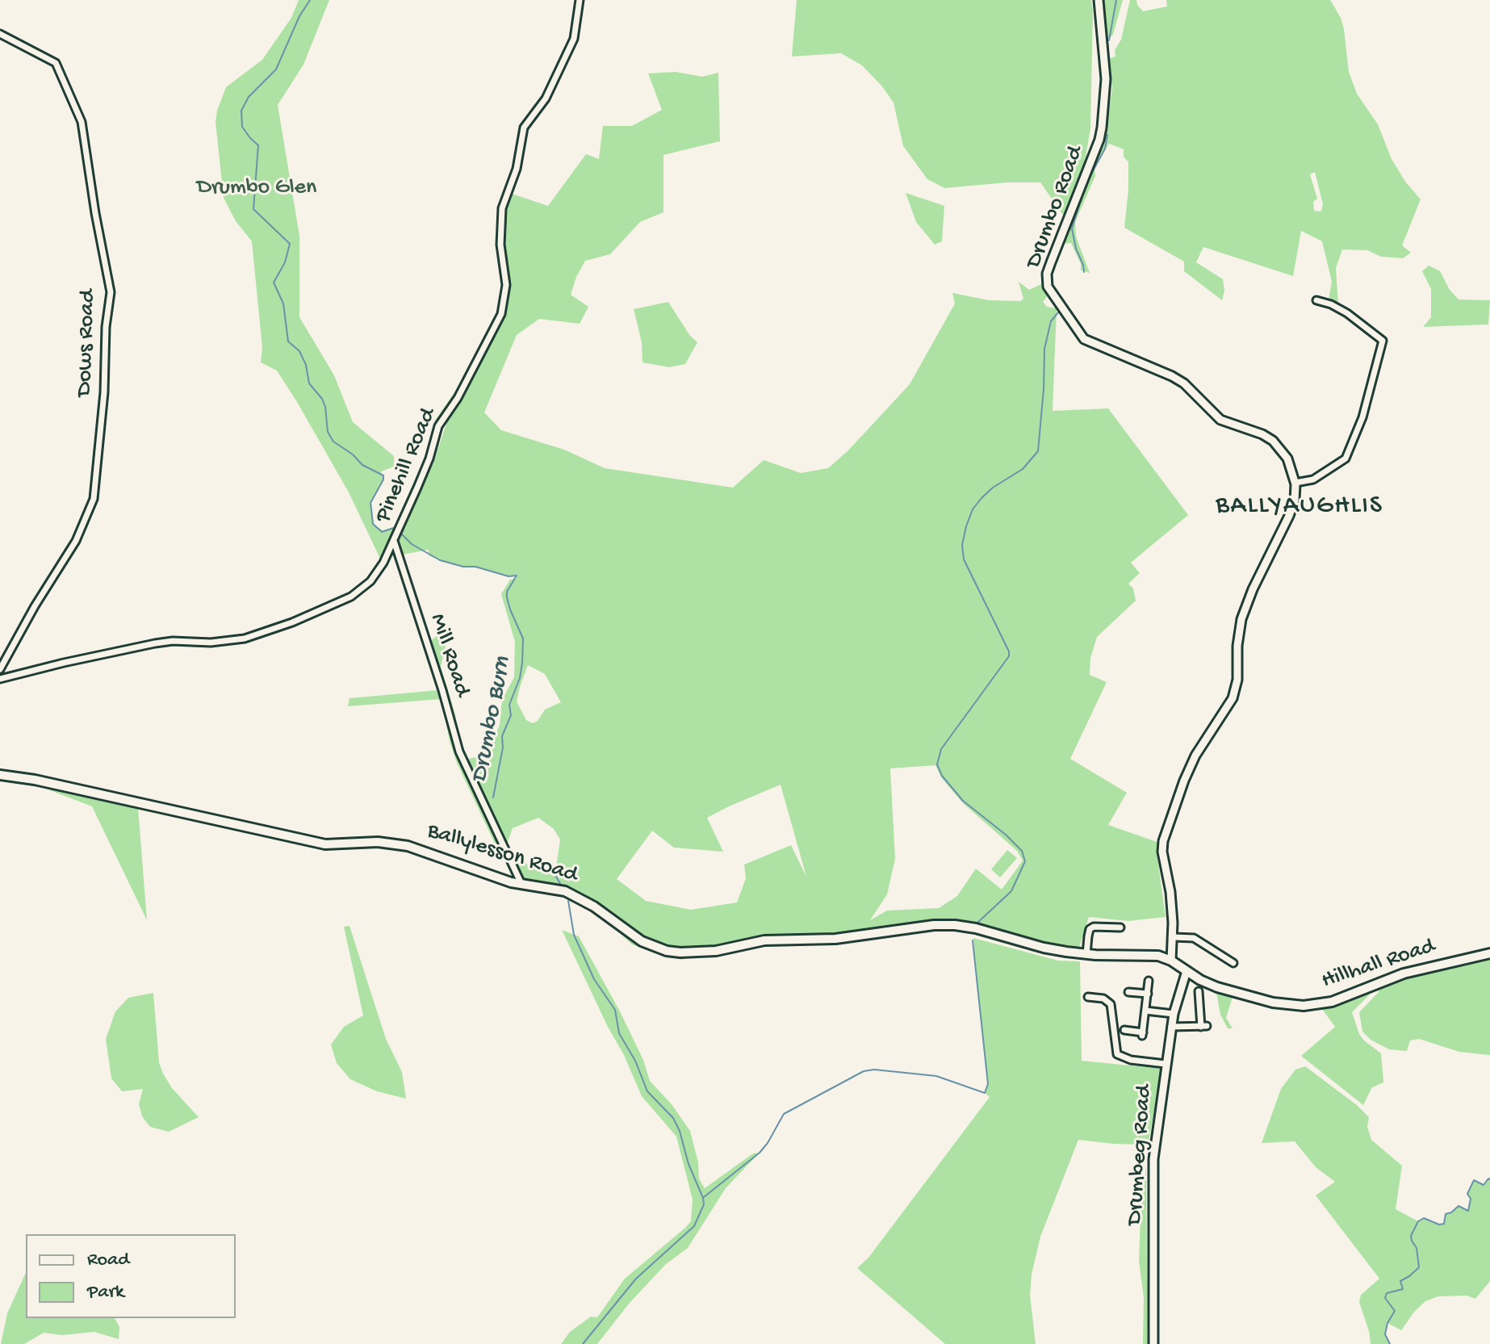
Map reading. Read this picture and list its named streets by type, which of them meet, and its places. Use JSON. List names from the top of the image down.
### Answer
{
  "streets": {
    "main road": ["Ballylesson Road", "Hillhall Road"],
    "street": [
      "Drumbo Road",
      "Dows Road",
      "Pinehill Road",
      "Mill Road",
      "Drumbeg Road"
    ]
  },
  "crossings": [
    ["Pinehill Road", "Mill Road"],
    ["Mill Road", "Ballylesson Road"],
    ["Ballylesson Road", "Hillhall Road"],
    ["Hillhall Road", "Drumbeg Road"]
  ],
  "districts": ["BALLYAUGHLIS"],
  "water": ["Drumbo Burn"],
  "parks": ["Drumbo Glen"],
  "legend": ["Road", "Park"]
}
